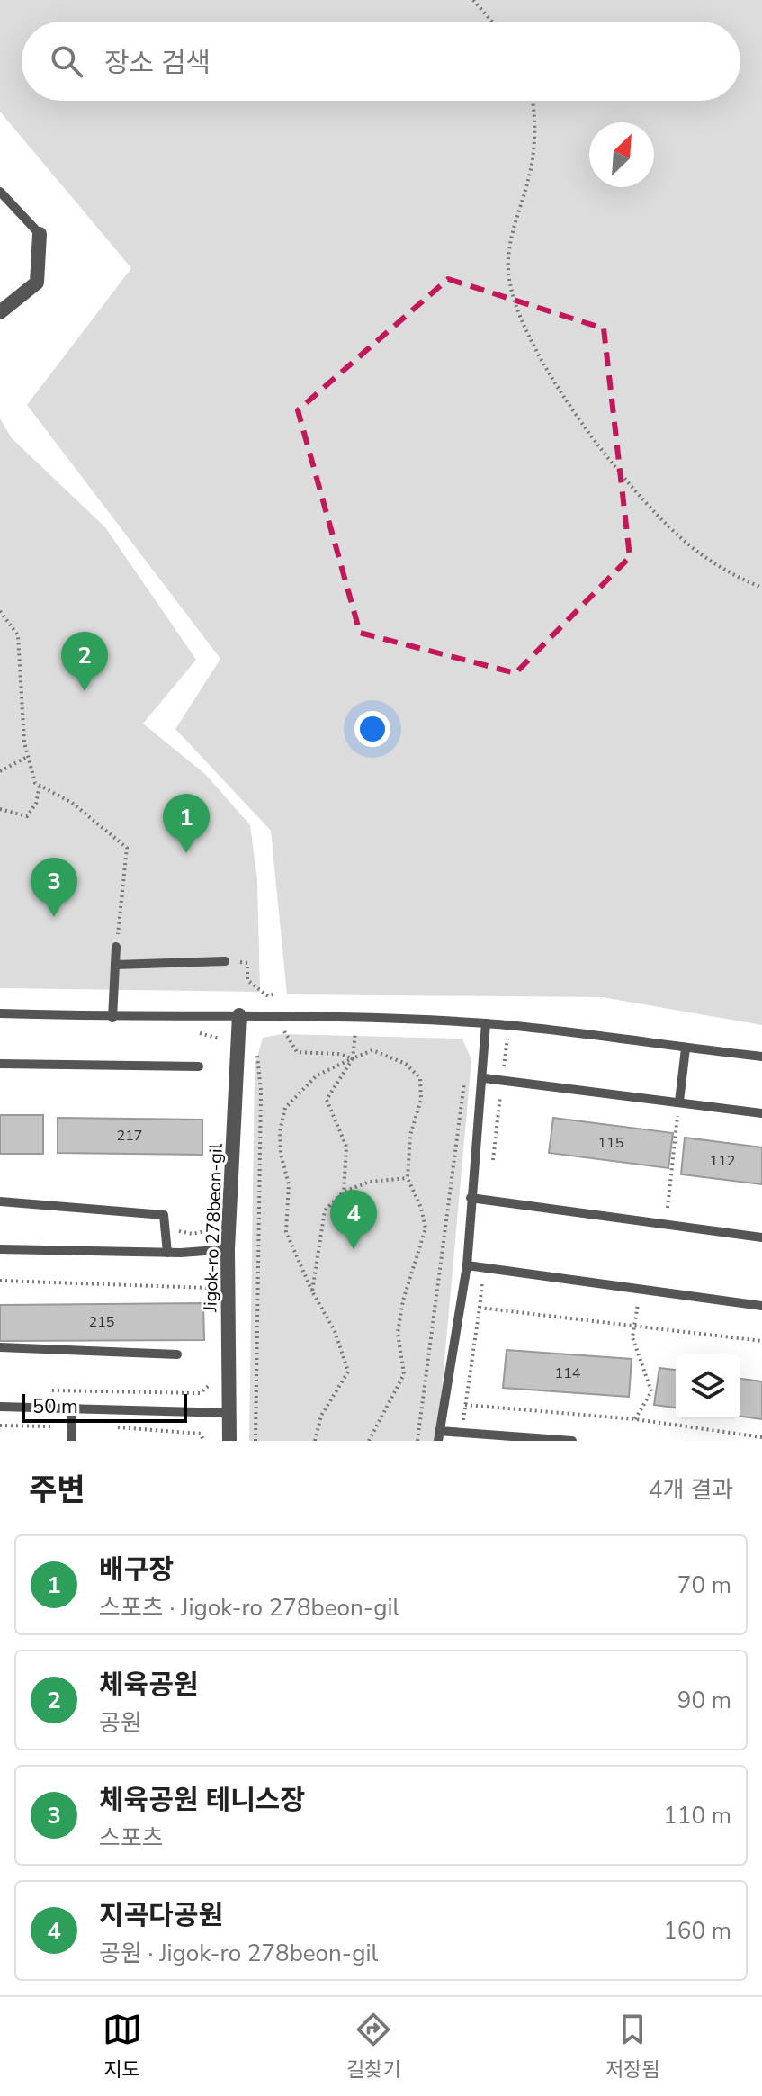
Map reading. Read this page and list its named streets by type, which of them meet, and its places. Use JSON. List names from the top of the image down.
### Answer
{
  "streets": {
    "street": ["Jigok-ro 278beon-gil"]
  },
  "house_numbers": [
    "217",
    "115",
    "112",
    "215",
    "114"
  ],
  "scale_bar": "50 m",
  "north": "top right",
  "page": {
    "search": "장소 검색",
    "pins": [
      "2",
      "1",
      "3",
      "4"
    ],
    "scale": "50 m",
    "heading": ["주변", "4개 결과"],
    "list": [
      {
        "mark": "1",
        "name": "배구장",
        "note": "스포츠 · Jigok-ro 278beon-gil",
        "value": "70 m"
      },
      {
        "mark": "2",
        "name": "체육공원",
        "note": "공원",
        "value": "90 m"
      },
      {
        "mark": "3",
        "name": "체육공원 테니스장",
        "note": "스포츠",
        "value": "110 m"
      },
      {
        "mark": "4",
        "name": "지곡다공원",
        "note": "공원 · Jigok-ro 278beon-gil",
        "value": "160 m"
      }
    ],
    "nav": ["지도", "길찾기", "저장됨"]
  }
}
